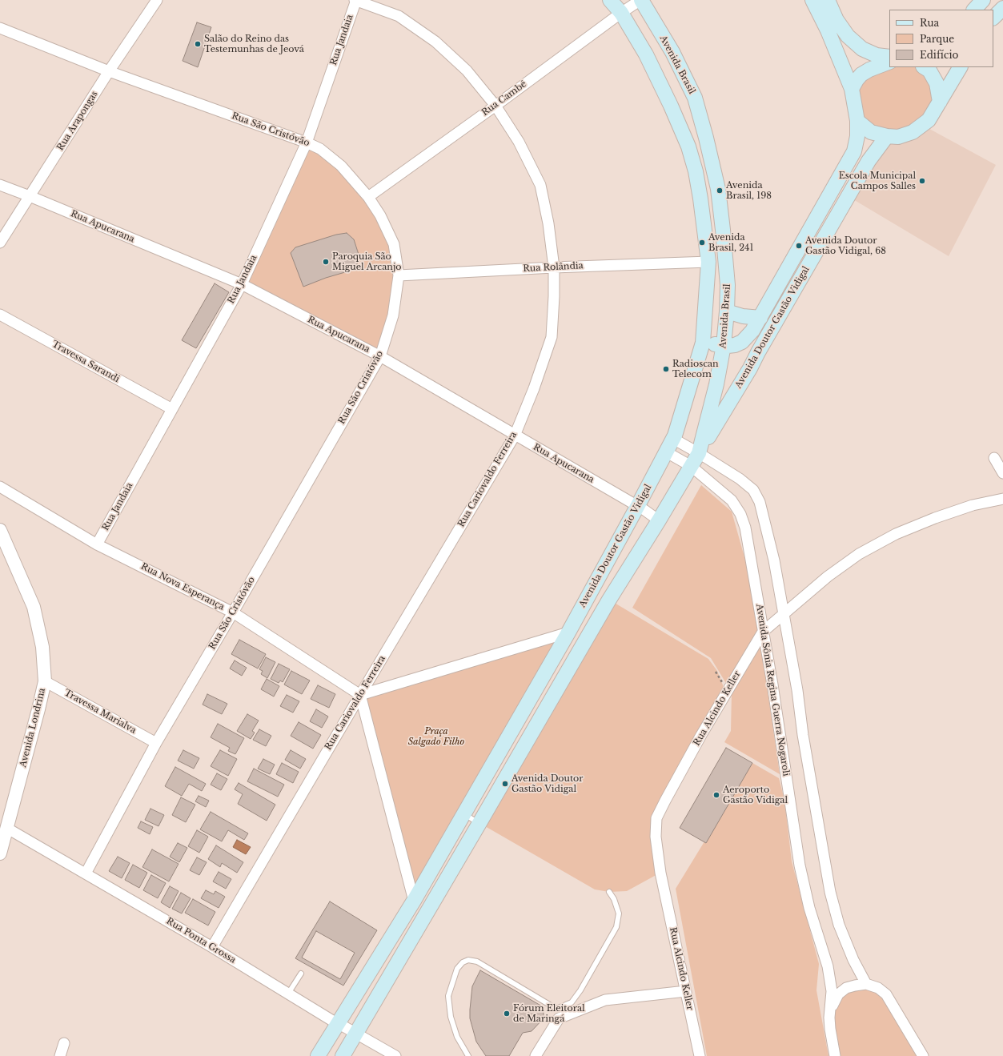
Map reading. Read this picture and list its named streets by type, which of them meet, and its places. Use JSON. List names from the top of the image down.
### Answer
{
  "streets": {
    "main road": ["Avenida Brasil", "Avenida Doutor Gastão Vidigal"],
    "street": [
      "Rua Jandaia",
      "Rua Cambé",
      "Rua Arapongas",
      "Rua São Cristóvão",
      "Rua Apucarana",
      "Rua Rolândia",
      "Travessa Sarandi",
      "Rua Cariovaldo Ferreira",
      "Rua Nova Esperança",
      "Avenida Sônia Regina Guerra Nogaroli",
      "Rua Alcindo Keller",
      "Travessa Marialva",
      "Avenida Londrina",
      "Rua Ponta Grossa"
    ]
  },
  "crossings": [
    ["Rua Jandaia", "Rua São Cristóvão"],
    ["Rua Jandaia", "Rua Apucarana"],
    ["Rua Jandaia", "Travessa Sarandi"],
    ["Rua Jandaia", "Rua Cariovaldo Ferreira"],
    ["Rua Jandaia", "Rua Nova Esperança"],
    ["Avenida Brasil", "Rua Cambé"],
    ["Avenida Brasil", "Rua Apucarana"],
    ["Avenida Brasil", "Avenida Doutor Gastão Vidigal"],
    ["Avenida Brasil", "Avenida Sônia Regina Guerra Nogaroli"],
    ["Rua Cambé", "Rua São Cristóvão"],
    ["Rua Cambé", "Rua Cariovaldo Ferreira"],
    ["Rua Arapongas", "Rua São Cristóvão"],
    ["Rua Arapongas", "Rua Apucarana"],
    ["Rua São Cristóvão", "Rua Apucarana"],
    ["Rua São Cristóvão", "Rua Rolândia"],
    ["Rua São Cristóvão", "Rua Nova Esperança"],
    ["Rua São Cristóvão", "Travessa Marialva"],
    ["Rua São Cristóvão", "Rua Ponta Grossa"],
    ["Rua Apucarana", "Avenida Doutor Gastão Vidigal"],
    ["Rua Apucarana", "Rua Cariovaldo Ferreira"],
    ["Rua Rolândia", "Rua Cariovaldo Ferreira"],
    ["Avenida Doutor Gastão Vidigal", "Avenida Sônia Regina Guerra Nogaroli"],
    ["Avenida Doutor Gastão Vidigal", "Rua Ponta Grossa"],
    ["Rua Cariovaldo Ferreira", "Rua Nova Esperança"],
    ["Rua Cariovaldo Ferreira", "Rua Ponta Grossa"],
    ["Avenida Sônia Regina Guerra Nogaroli", "Rua Alcindo Keller"],
    ["Travessa Marialva", "Avenida Londrina"],
    ["Avenida Londrina", "Rua Ponta Grossa"]
  ],
  "parks": ["Praça Salgado Filho"],
  "places": [
    "Salão do Reino das Testemunhas de Jeová",
    "Escola Municipal Campos Salles",
    "Avenida Brasil, 198",
    "Avenida Brasil, 241",
    "Avenida Doutor Gastão Vidigal, 68",
    "Paroquia São Miguel Arcanjo",
    "Radioscan Telecom",
    "Avenida Doutor Gastão Vidigal",
    "Aeroporto Gastão Vidigal",
    "Fórum Eleitoral de Maringá"
  ],
  "legend": ["Rua", "Parque", "Edifício"]
}
